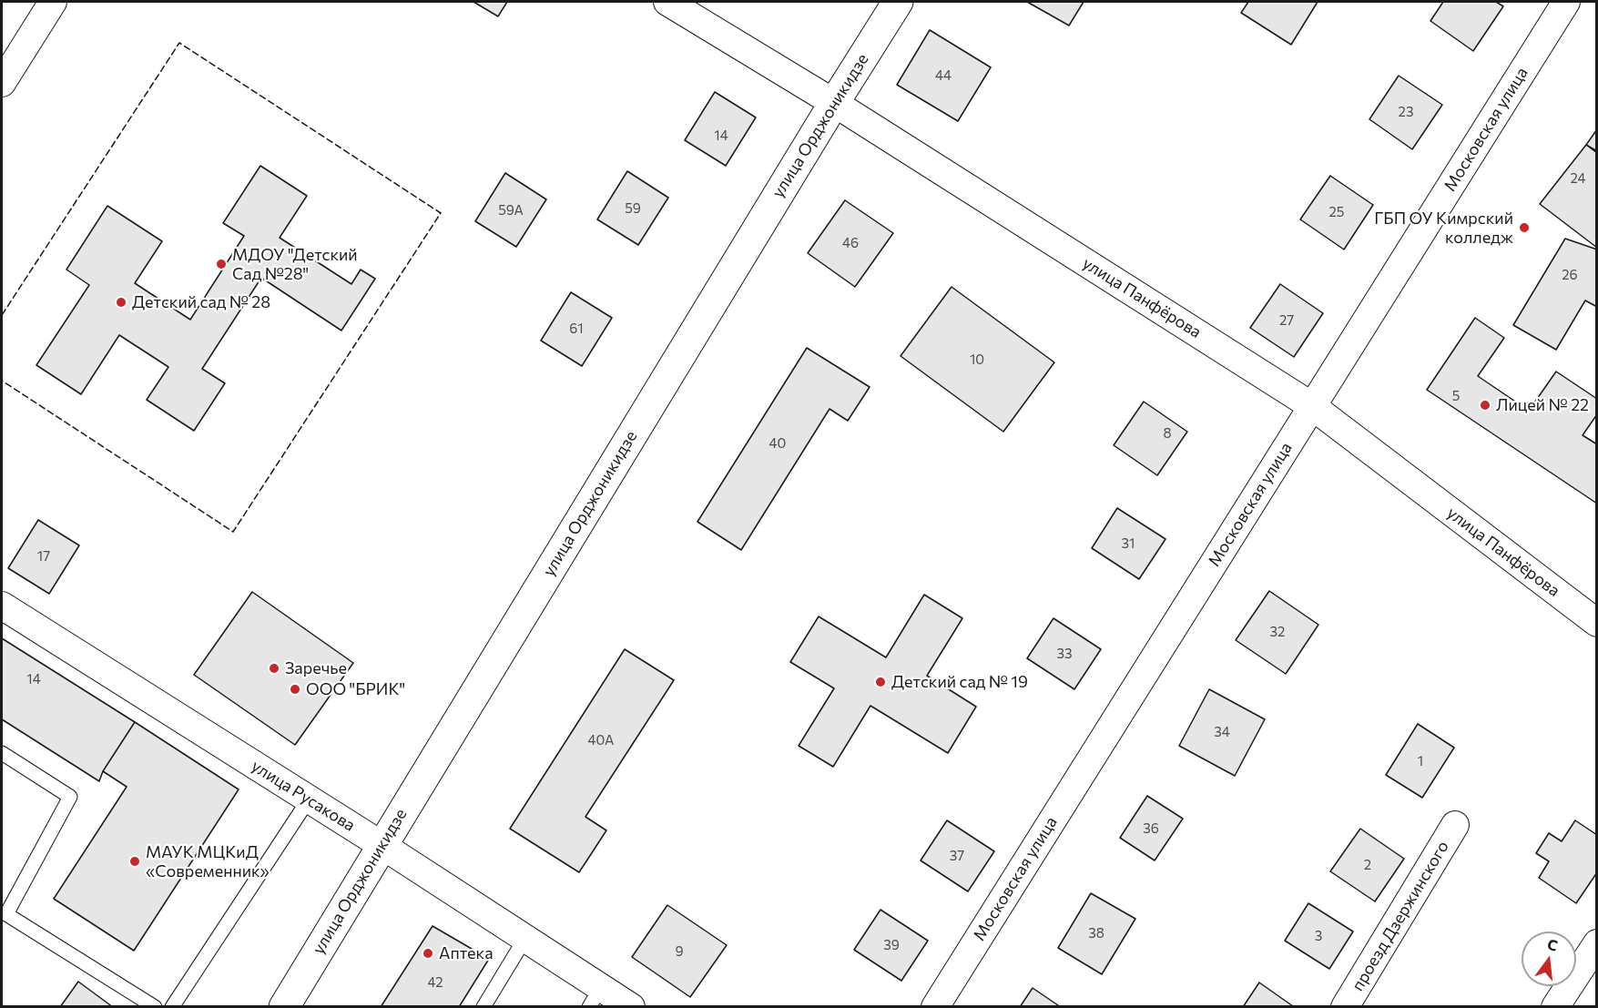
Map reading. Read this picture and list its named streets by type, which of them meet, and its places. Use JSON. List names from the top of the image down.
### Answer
{
  "streets": {
    "main road": ["улица Орджоникидзе"],
    "street": [
      "Московская улица",
      "улица Панфёрова",
      "улица Русакова",
      "проезд Дзержинского"
    ]
  },
  "crossings": [
    ["улица Орджоникидзе", "улица Панфёрова"],
    ["улица Орджоникидзе", "улица Русакова"],
    ["Московская улица", "улица Панфёрова"]
  ],
  "places": [
    "ГБП ОУ Кимрский колледж",
    "МДОУ \"Детский Сад №28\"",
    "Детский сад № 28",
    "Лицей № 22",
    "Заречье",
    "Детский сад № 19",
    "ООО \"БРИК\"",
    "МАУК МЦКиД «Современник»",
    "Аптека"
  ],
  "house_numbers": [
    "44",
    "23",
    "14",
    "24",
    "59",
    "59А",
    "25",
    "46",
    "26",
    "27",
    "61",
    "10",
    "5",
    "8",
    "40",
    "31",
    "17",
    "32",
    "33",
    "14",
    "34",
    "40А",
    "1",
    "36",
    "37",
    "2",
    "38",
    "3",
    "39",
    "9",
    "42"
  ],
  "north": "top"
}
